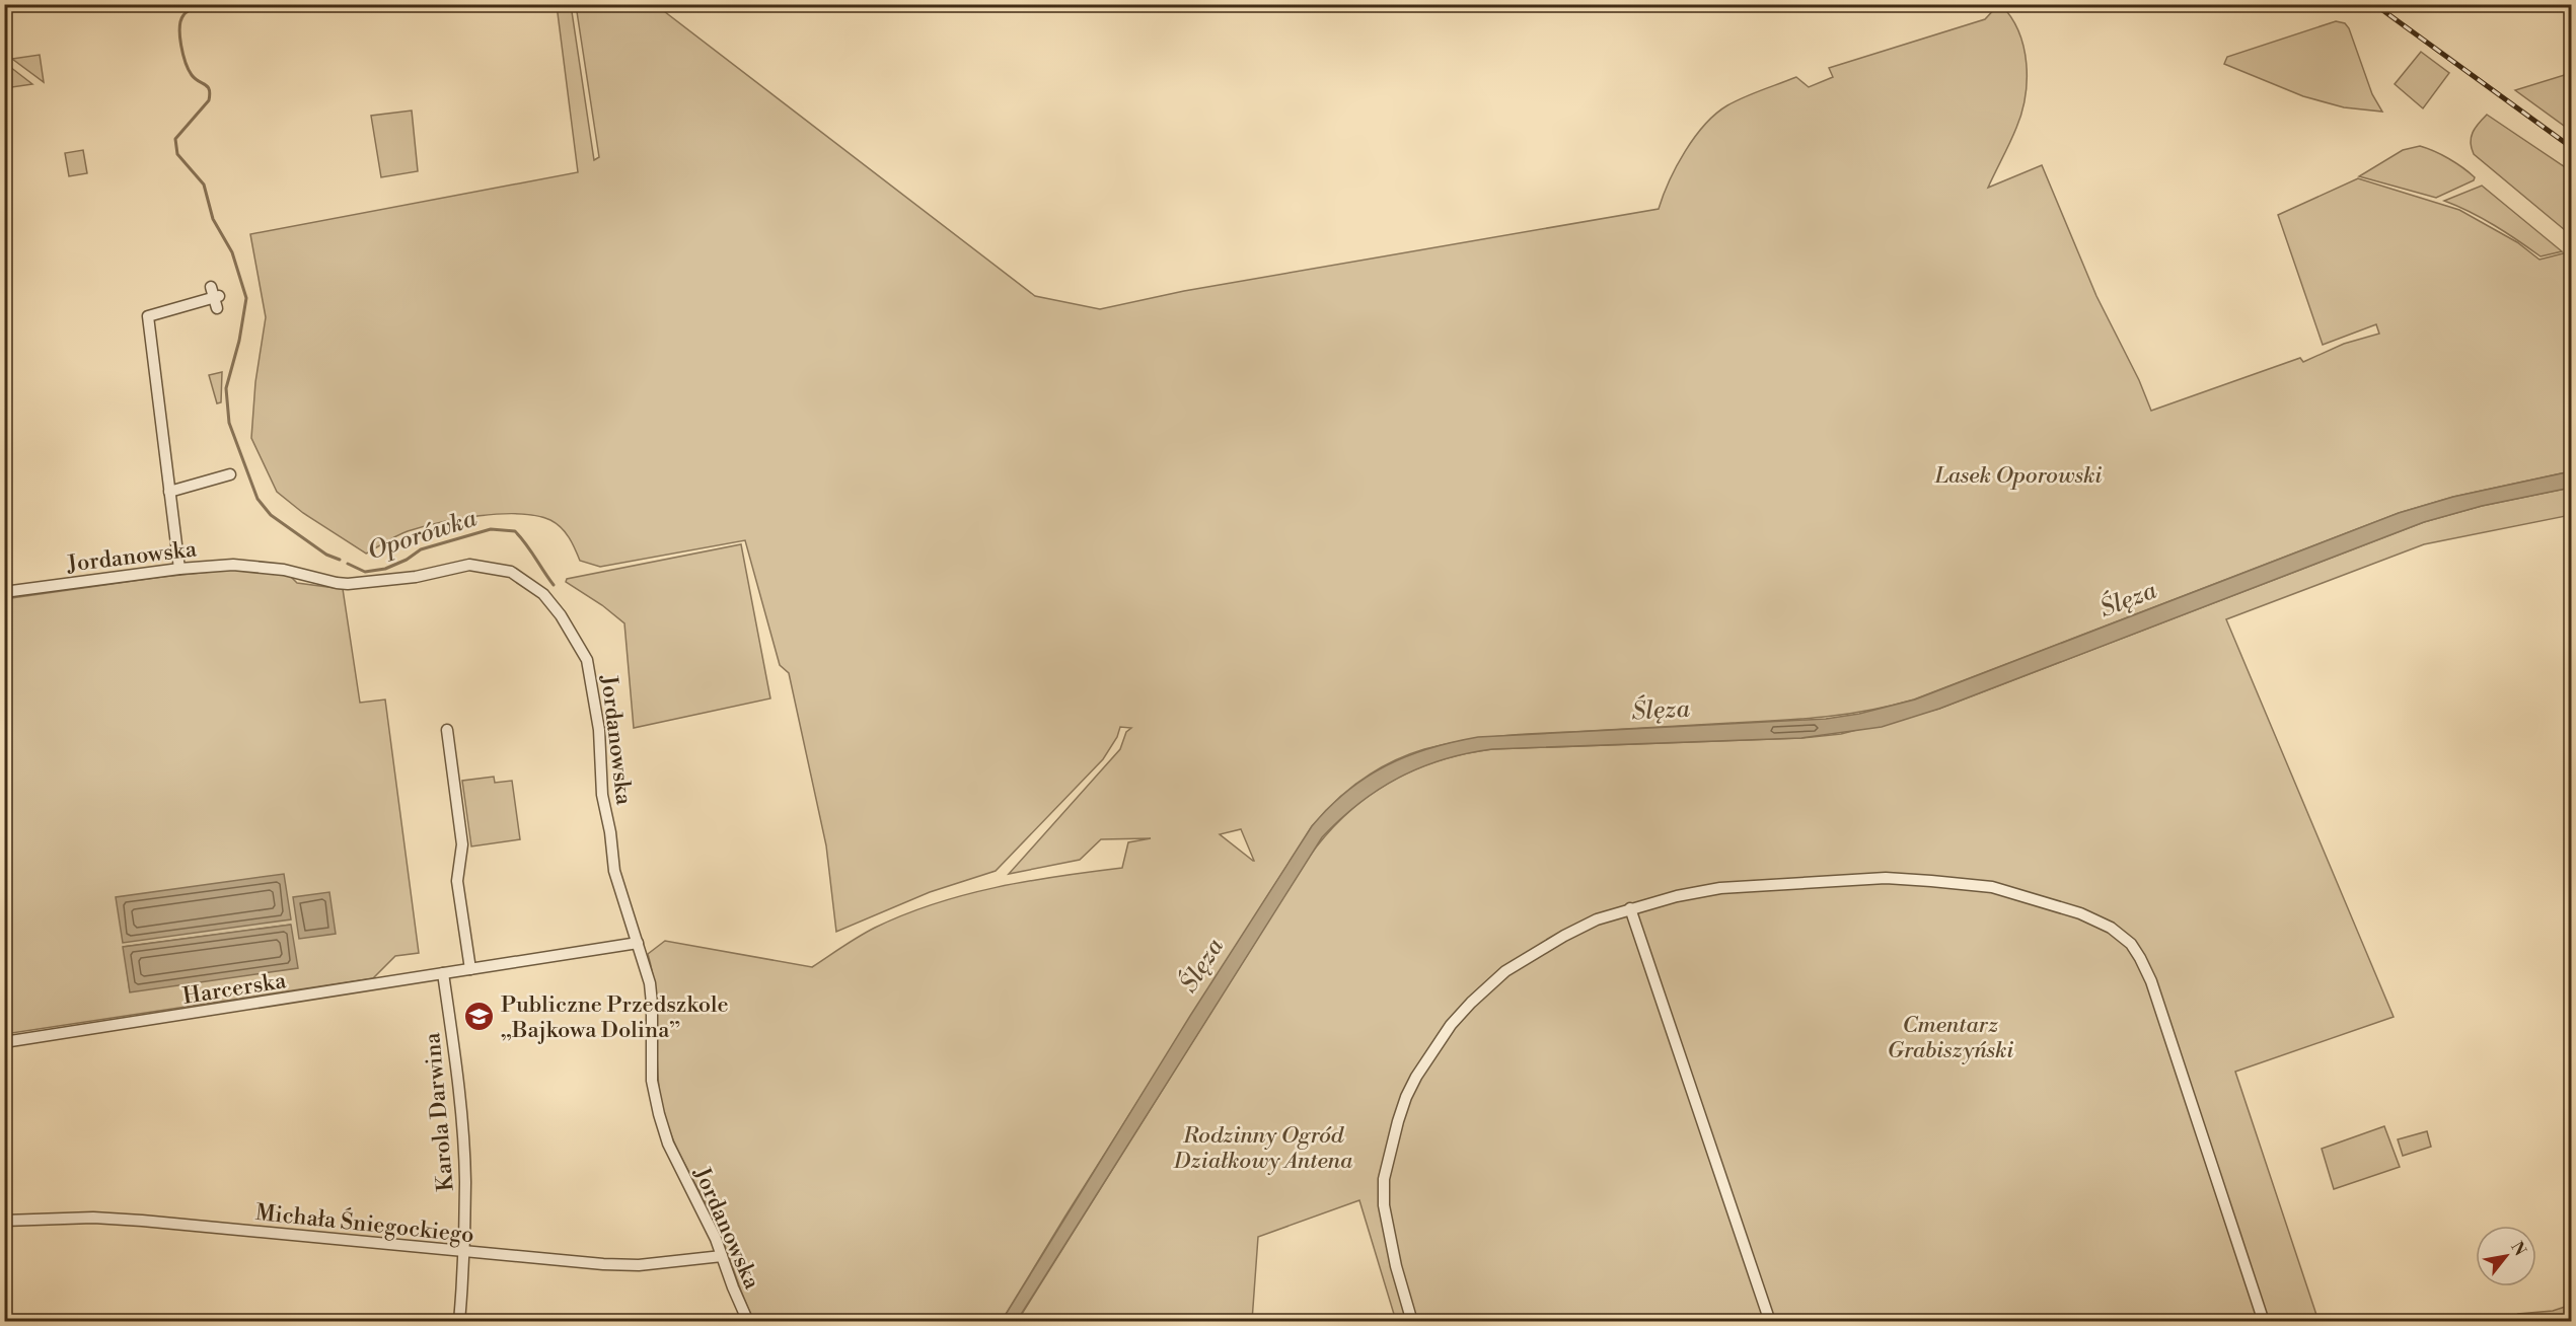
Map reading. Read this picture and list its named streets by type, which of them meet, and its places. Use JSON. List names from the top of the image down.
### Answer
{
  "streets": {
    "street": [
      "Jordanowska",
      "Harcerska",
      "Karola Darwina",
      "Michała Śniegockiego"
    ]
  },
  "crossings": [
    ["Jordanowska", "Harcerska"],
    ["Jordanowska", "Michała Śniegockiego"],
    ["Harcerska", "Karola Darwina"],
    ["Karola Darwina", "Michała Śniegockiego"]
  ],
  "water": ["Oporówka", "Ślęza"],
  "parks": ["Lasek Oporowski", "Cmentarz Grabiszyński", "Rodzinny Ogród Działkowy Antena"],
  "places": {
    "school or university": ["Publiczne Przedszkole „Bajkowa Dolina”"]
  },
  "north": "top right"
}
